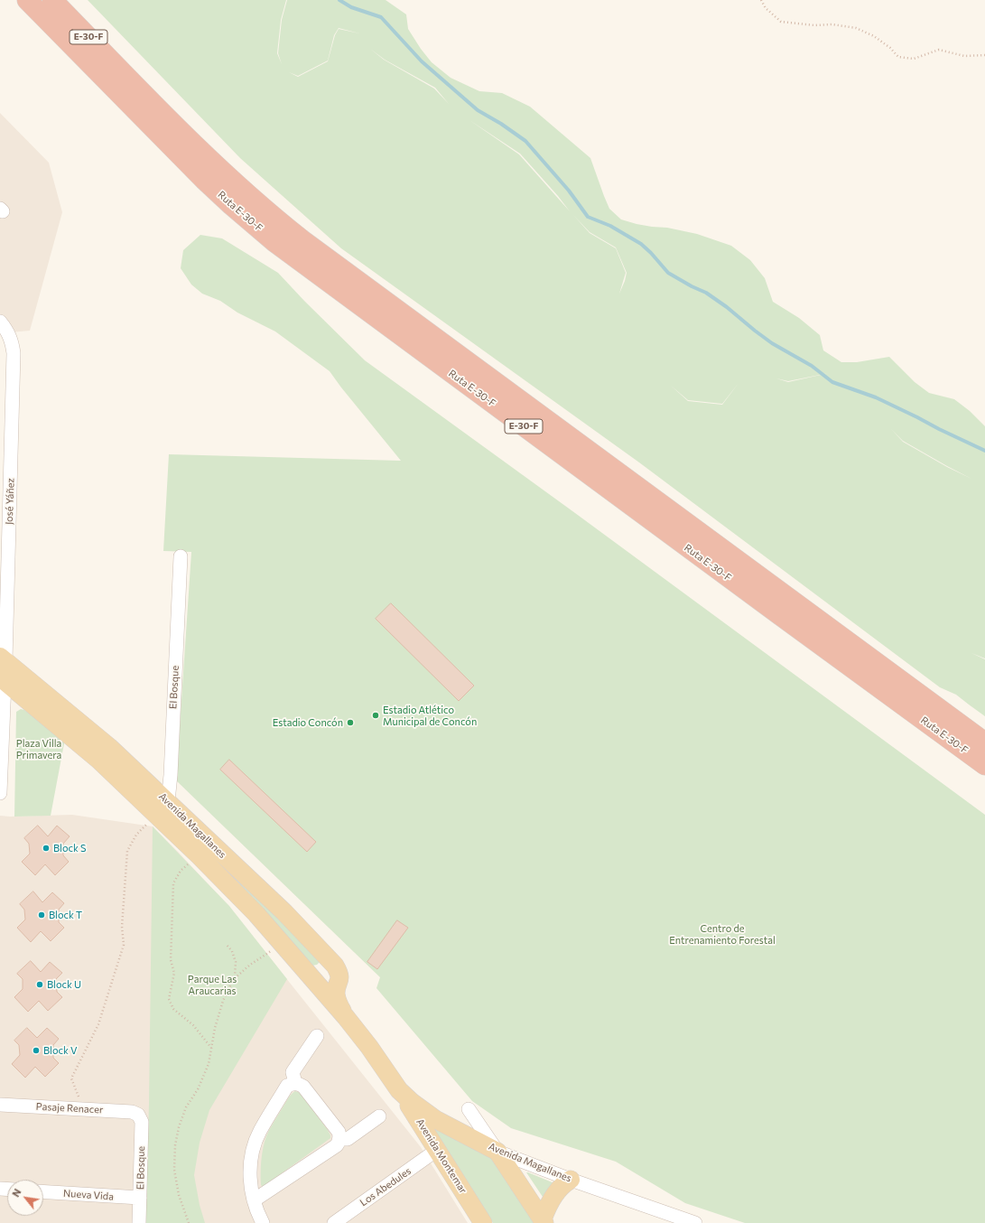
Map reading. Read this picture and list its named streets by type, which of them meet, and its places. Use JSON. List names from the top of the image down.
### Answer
{
  "streets": {
    "highway": ["E-30-F", "Ruta E-30-F"],
    "main road": ["Avenida Magallanes", "Avenida Montemar"],
    "street": [
      "José Yáñez",
      "El Bosque",
      "Pasaje Renacer",
      "Los Abedules",
      "Nueva Vida"
    ]
  },
  "crossings": [
    ["José Yáñez", "Avenida Magallanes"],
    ["El Bosque", "Avenida Magallanes"],
    ["El Bosque", "Pasaje Renacer"],
    ["El Bosque", "Nueva Vida"],
    ["Avenida Magallanes", "Avenida Montemar"],
    ["Avenida Montemar", "Los Abedules"]
  ],
  "parks": ["Plaza Villa Primavera", "Centro de Entrenamiento Forestal", "Parque Las Araucarias"],
  "places": [
    "Estadio Atlético Municipal de Concón",
    "Estadio Concón",
    "Block S",
    "Block T",
    "Block U",
    "Block V"
  ],
  "north": "top left"
}
